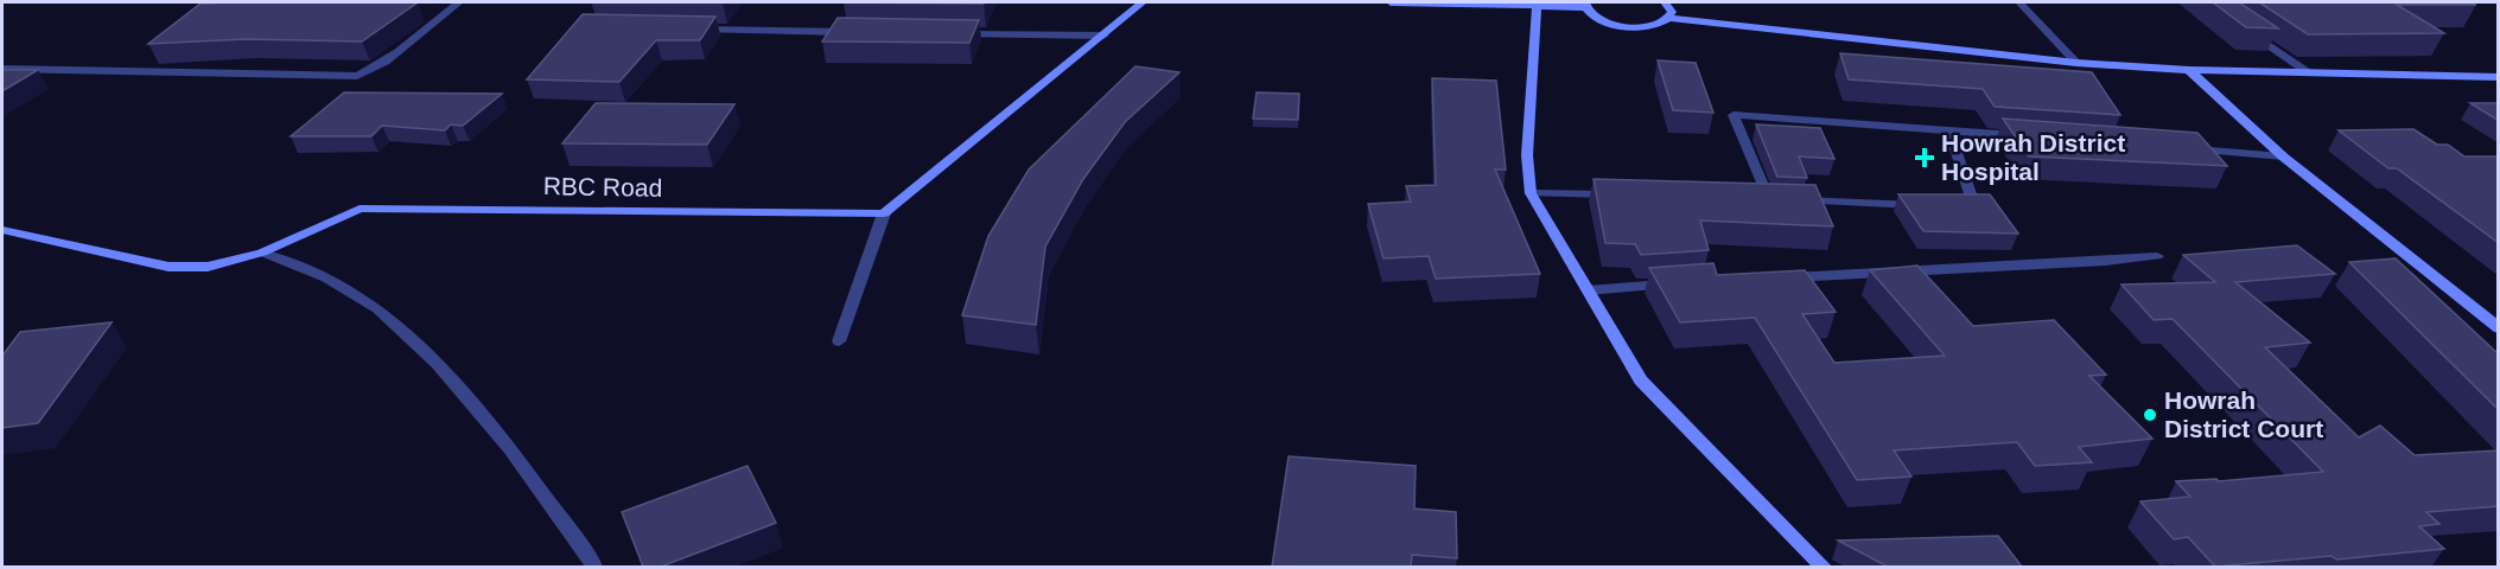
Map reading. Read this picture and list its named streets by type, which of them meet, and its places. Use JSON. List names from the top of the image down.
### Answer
{
  "streets": {
    "main road": ["RBC Road"]
  },
  "places": {
    "health": ["Howrah District Hospital"],
    "other": ["Howrah District Court"]
  }
}
